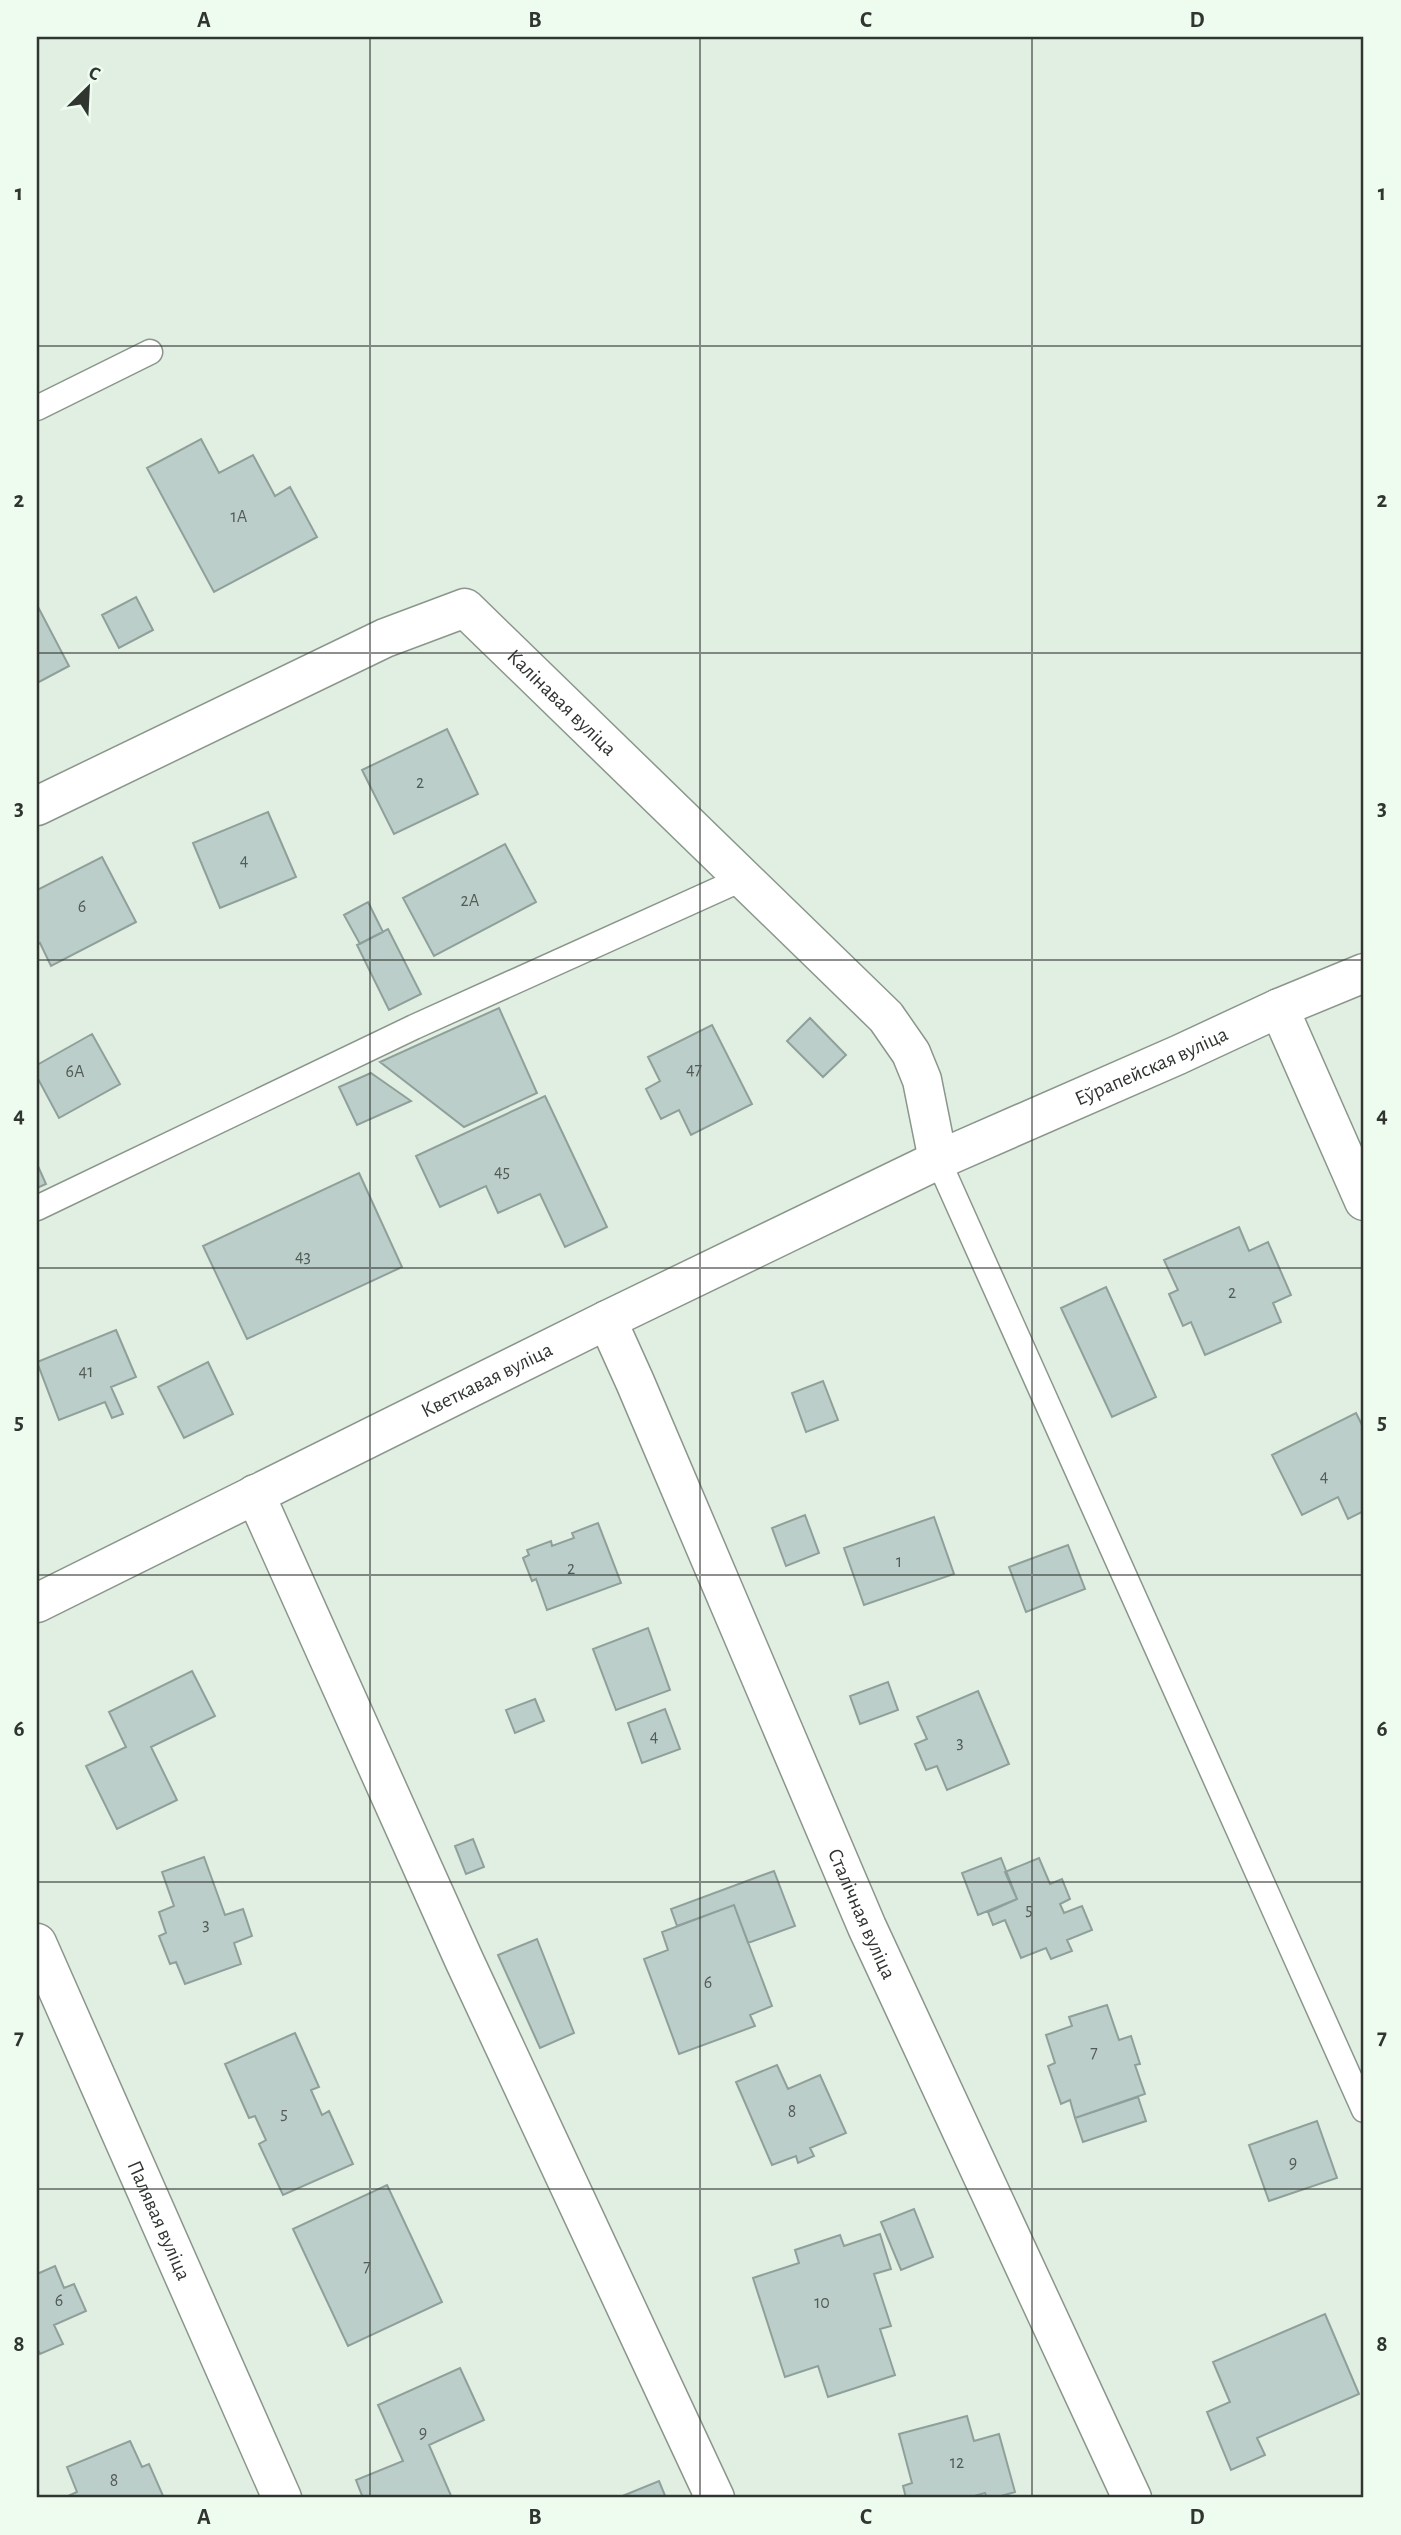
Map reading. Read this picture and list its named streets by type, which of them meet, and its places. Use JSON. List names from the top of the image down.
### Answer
{
  "streets": {
    "street": [
      "Калінавая вуліца",
      "Еўрапейская вуліца",
      "Кветкавая вуліца",
      "Сталічная вуліца",
      "Палявая вуліца"
    ]
  },
  "crossings": [
    ["Калінавая вуліца", "Еўрапейская вуліца"],
    ["Калінавая вуліца", "Кветкавая вуліца"],
    ["Еўрапейская вуліца", "Кветкавая вуліца"],
    ["Кветкавая вуліца", "Сталічная вуліца"]
  ],
  "house_numbers": [
    "1А",
    "2",
    "4",
    "2А",
    "6",
    "47",
    "6А",
    "45",
    "43",
    "2",
    "41",
    "4",
    "1",
    "2",
    "4",
    "3",
    "5",
    "3",
    "6",
    "7",
    "8",
    "5",
    "9",
    "7",
    "6",
    "10",
    "9",
    "12",
    "8"
  ],
  "north": "top right",
  "grid": {
    "columns": [
      "A",
      "B",
      "C",
      "D"
    ],
    "rows": [
      "1",
      "2",
      "3",
      "4",
      "5",
      "6",
      "7",
      "8"
    ]
  }
}
